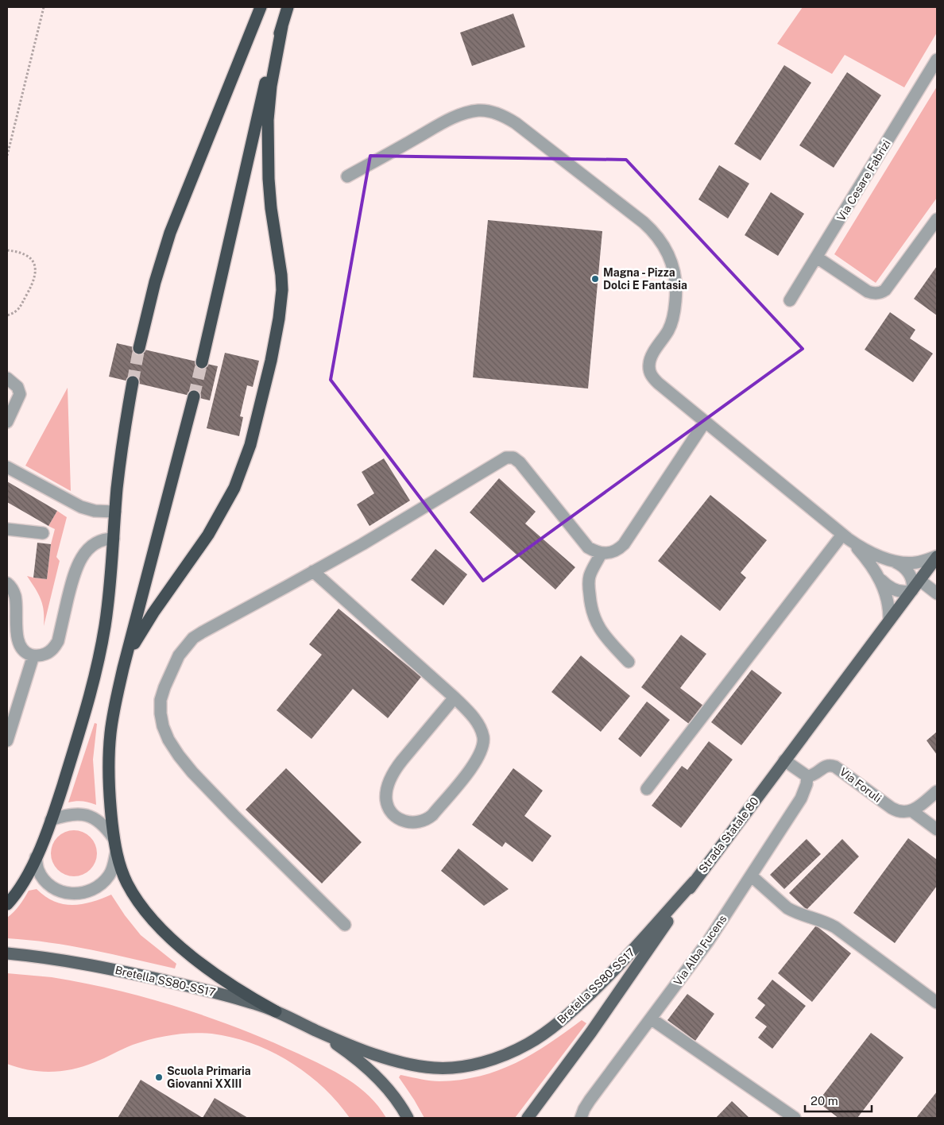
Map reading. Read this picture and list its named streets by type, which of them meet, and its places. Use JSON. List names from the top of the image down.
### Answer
{
  "streets": {
    "main road": ["Strada Statale 80", "Bretella SS80-SS17"],
    "street": ["Via Cesare Fabrizi", "Via Foruli", "Via Alba Fucens"]
  },
  "crossings": [
    ["Via Foruli", "Via Alba Fucens"],
    ["Strada Statale 80", "Bretella SS80-SS17"]
  ],
  "places": ["Magna - Pizza Dolci E Fantasia", "Scuola Primaria Giovanni XXIII"],
  "scale_bar": "20 m"
}
